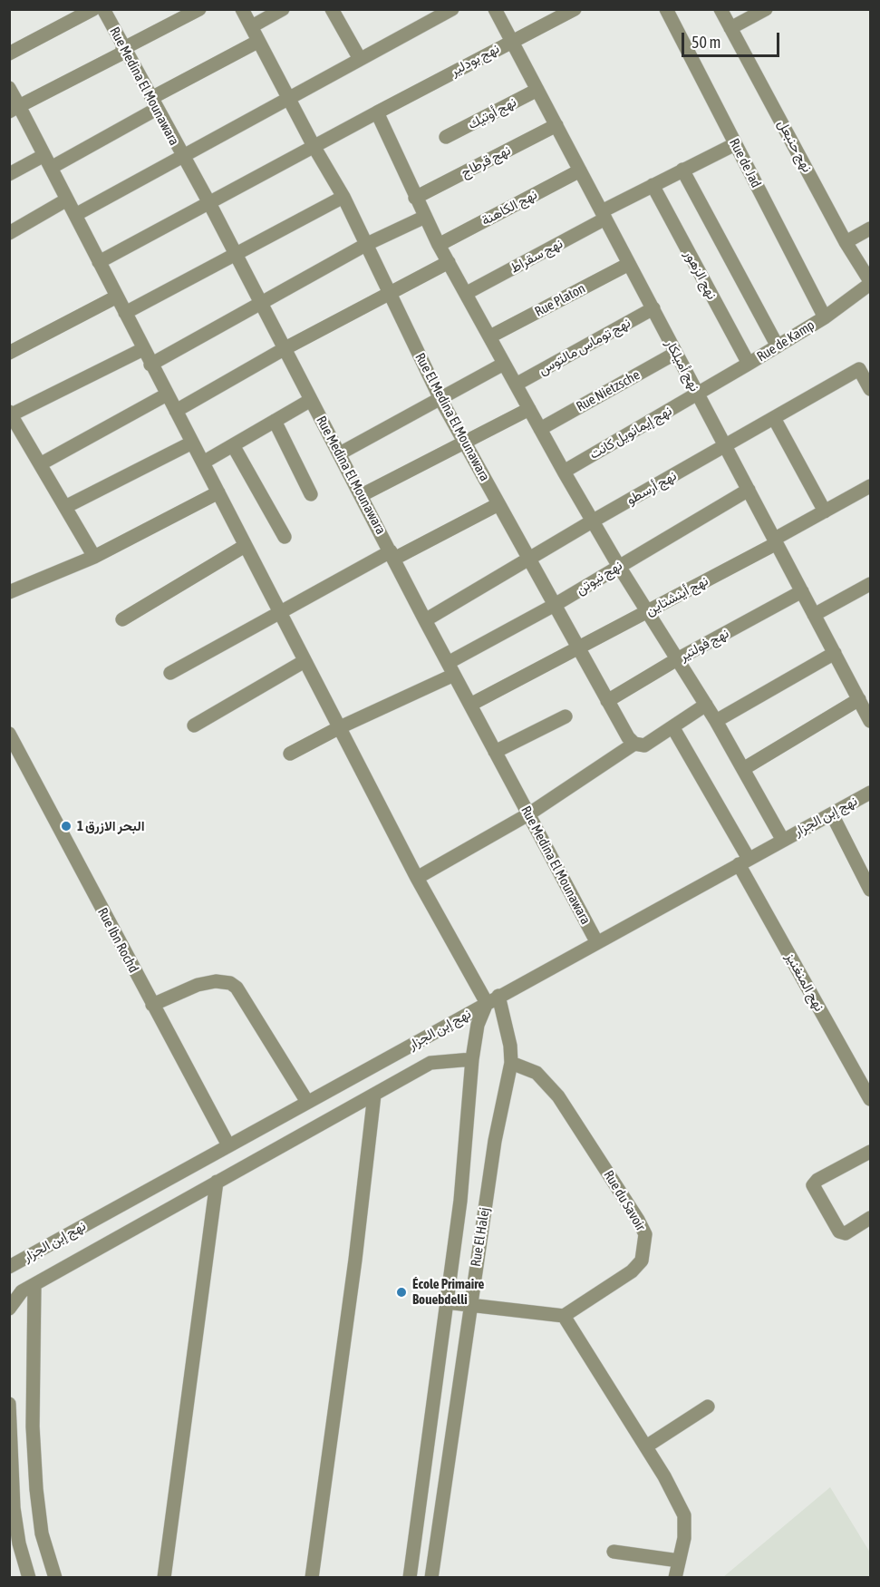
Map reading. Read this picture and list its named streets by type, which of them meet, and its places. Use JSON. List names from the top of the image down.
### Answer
{
  "streets": {
    "street": [
      "نهج بودلير",
      "Rue Medina El Mounawara",
      "نهج أوتيك",
      "نهج حنبعل",
      "نهج قرطاج",
      "Rue de Jad",
      "نهج الكاهنة",
      "نهج سقراط",
      "نهج الزهور",
      "Rue Platon",
      "Rue de Kamp",
      "نهج توماس مالتوس",
      "نهج أميلكار",
      "Rue Nietzsche",
      "Rue El Medina El Mounawara",
      "نهج إيمانويل كانت",
      "نهج أرسطو",
      "نهج نيوتن",
      "نهج أينشتاين",
      "نهج فولتير",
      "نهج إبن الجزار",
      "Rue Ibn Rochd",
      "نهج المنغنيز",
      "Rue du Savoir",
      "Rue El Halej"
    ]
  },
  "crossings": [
    ["نهج بودلير", "Rue Medina El Mounawara"],
    ["نهج بودلير", "نهج أميلكار"],
    ["نهج بودلير", "Rue El Medina El Mounawara"],
    ["Rue Medina El Mounawara", "نهج أرسطو"],
    ["Rue Medina El Mounawara", "نهج نيوتن"],
    ["Rue Medina El Mounawara", "نهج أينشتاين"],
    ["Rue Medina El Mounawara", "نهج إبن الجزار"],
    ["نهج أوتيك", "نهج أميلكار"],
    ["نهج حنبعل", "Rue de Kamp"],
    ["نهج قرطاج", "نهج أميلكار"],
    ["Rue de Jad", "نهج سقراط"],
    ["Rue de Jad", "Rue de Kamp"],
    ["نهج الكاهنة", "نهج أميلكار"],
    ["نهج سقراط", "نهج الزهور"],
    ["نهج سقراط", "نهج أميلكار"],
    ["نهج الزهور", "Rue de Kamp"],
    ["Rue Platon", "نهج أميلكار"],
    ["Rue de Kamp", "نهج أميلكار"],
    ["Rue de Kamp", "نهج إيمانويل كانت"],
    ["نهج توماس مالتوس", "نهج أميلكار"],
    ["نهج أميلكار", "Rue Nietzsche"],
    ["نهج أميلكار", "نهج إيمانويل كانت"],
    ["نهج أميلكار", "نهج أرسطو"],
    ["نهج أميلكار", "نهج نيوتن"],
    ["نهج أميلكار", "نهج أينشتاين"],
    ["نهج أميلكار", "نهج فولتير"],
    ["Rue El Medina El Mounawara", "نهج أرسطو"],
    ["Rue El Medina El Mounawara", "نهج نيوتن"],
    ["Rue El Medina El Mounawara", "نهج أينشتاين"],
    ["Rue El Medina El Mounawara", "نهج فولتير"],
    ["نهج إبن الجزار", "Rue Ibn Rochd"],
    ["نهج إبن الجزار", "نهج المنغنيز"],
    ["نهج إبن الجزار", "Rue El Halej"],
    ["Rue du Savoir", "Rue El Halej"]
  ],
  "places": ["1 البحر الازرق", "École Primaire Bouebdelli"],
  "scale_bar": "50 m"
}
